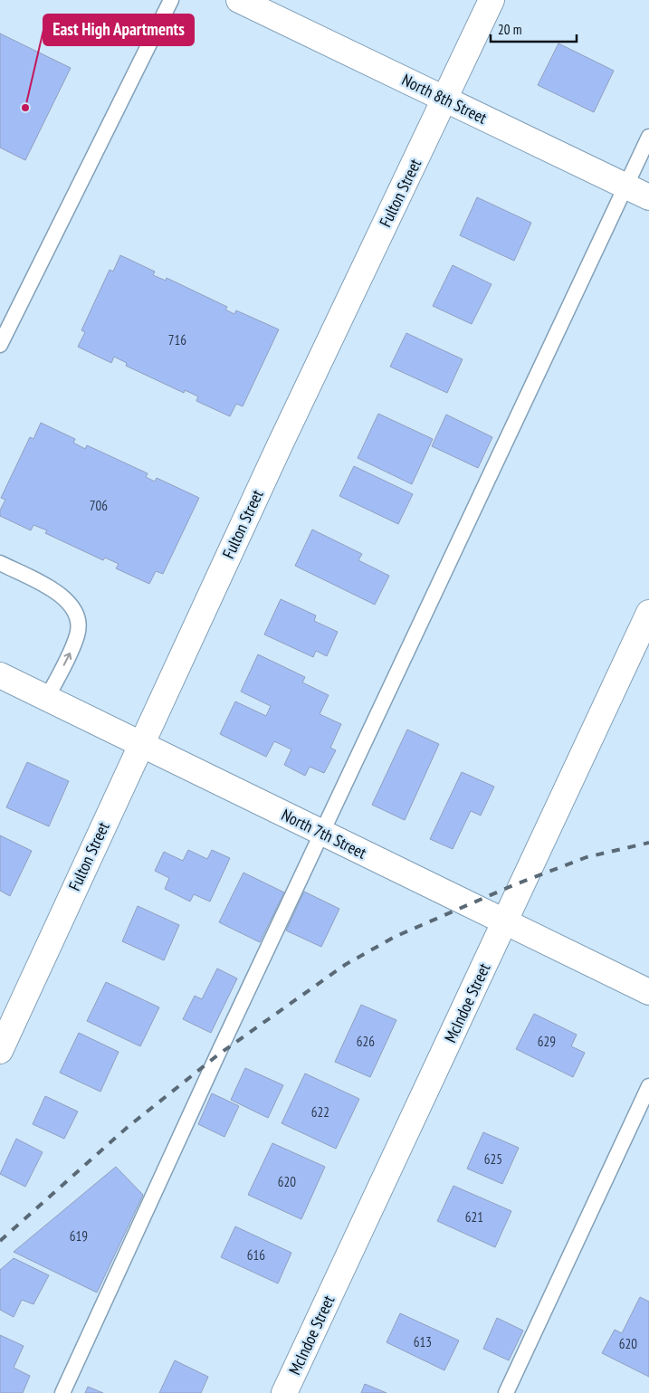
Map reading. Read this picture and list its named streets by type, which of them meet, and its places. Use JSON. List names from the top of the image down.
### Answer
{
  "streets": {
    "street": [
      "North 8th Street",
      "Fulton Street",
      "North 7th Street",
      "McIndoe Street"
    ]
  },
  "crossings": [
    ["North 8th Street", "Fulton Street"],
    ["Fulton Street", "North 7th Street"],
    ["North 7th Street", "McIndoe Street"]
  ],
  "places": ["East High Apartments"],
  "house_numbers": [
    "716",
    "706",
    "626",
    "629",
    "622",
    "625",
    "620",
    "621",
    "619",
    "616",
    "613",
    "620"
  ],
  "scale_bar": "20 m"
}
